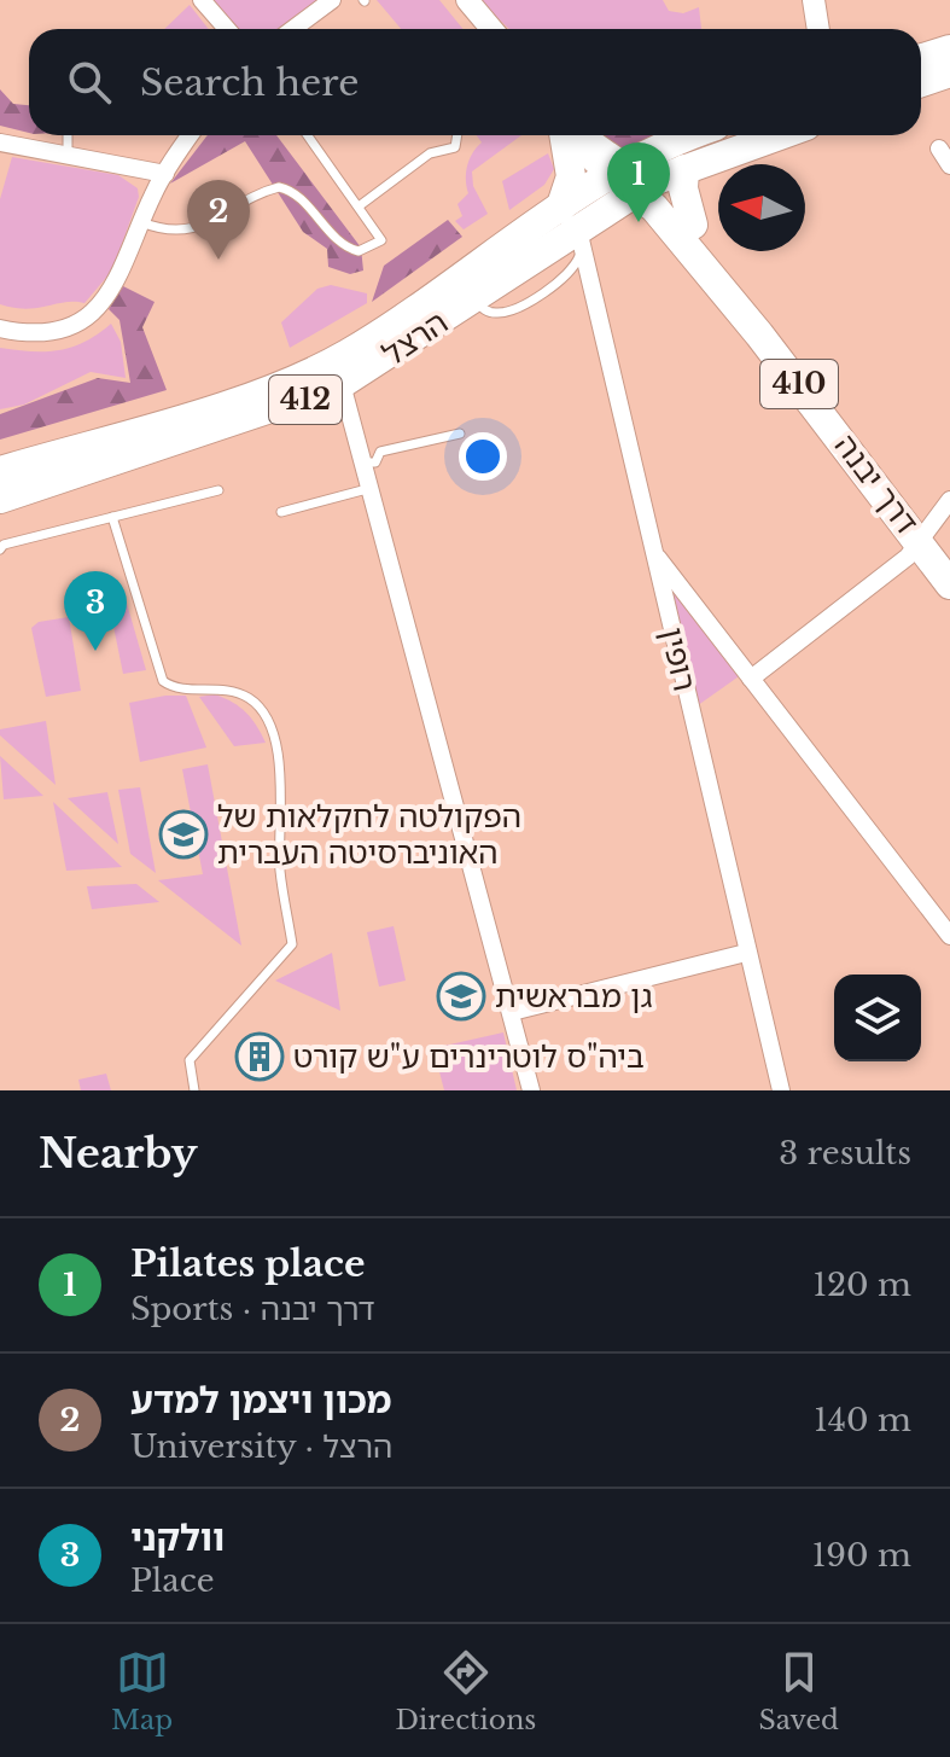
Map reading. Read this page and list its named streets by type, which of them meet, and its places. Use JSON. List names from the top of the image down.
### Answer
{
  "streets": {
    "main road": [
      "הרצל",
      "410",
      "412",
      "דרך יבנה"
    ],
    "street": ["רופין"]
  },
  "crossings": [
    ["הרצל", "דרך יבנה"],
    ["הרצל", "רופין"]
  ],
  "places": {
    "school or university": ["הפקולטה לחקלאות של האוניברסיטה העברית", "גן מבראשית"],
    "building": ["ביה\"ס לוטרינרים ע\"ש קורט"]
  },
  "north": "left",
  "page": {
    "search": "Search here",
    "pins": ["1", "2", "3"],
    "heading": ["Nearby", "3 results"],
    "list": [
      {
        "mark": "1",
        "name": "Pilates place",
        "note": "Sports · דרך יבנה",
        "value": "120 m"
      },
      {
        "mark": "2",
        "name": "מכון ויצמן למדע",
        "note": "University · הרצל",
        "value": "140 m"
      },
      {
        "mark": "3",
        "name": "וולקני",
        "note": "Place",
        "value": "190 m"
      }
    ],
    "nav": ["Map", "Directions", "Saved"]
  }
}
